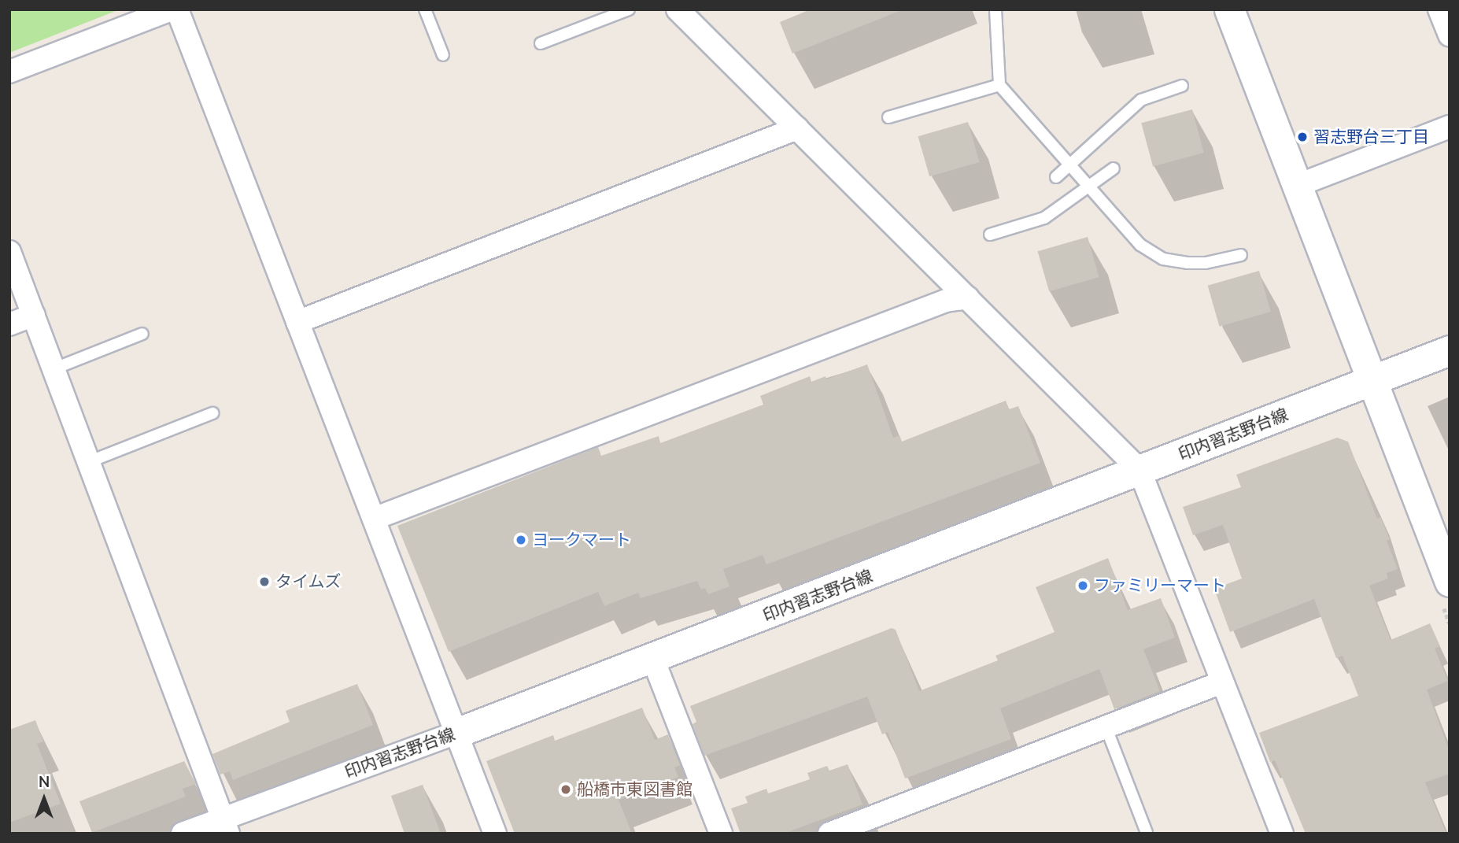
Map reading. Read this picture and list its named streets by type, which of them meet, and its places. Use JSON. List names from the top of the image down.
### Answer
{
  "streets": {
    "street": ["印内習志野台線"]
  },
  "places": [
    "習志野台三丁目",
    "ヨークマート",
    "タイムズ",
    "ファミリーマート",
    "船橋市東図書館"
  ],
  "north": "top"
}
